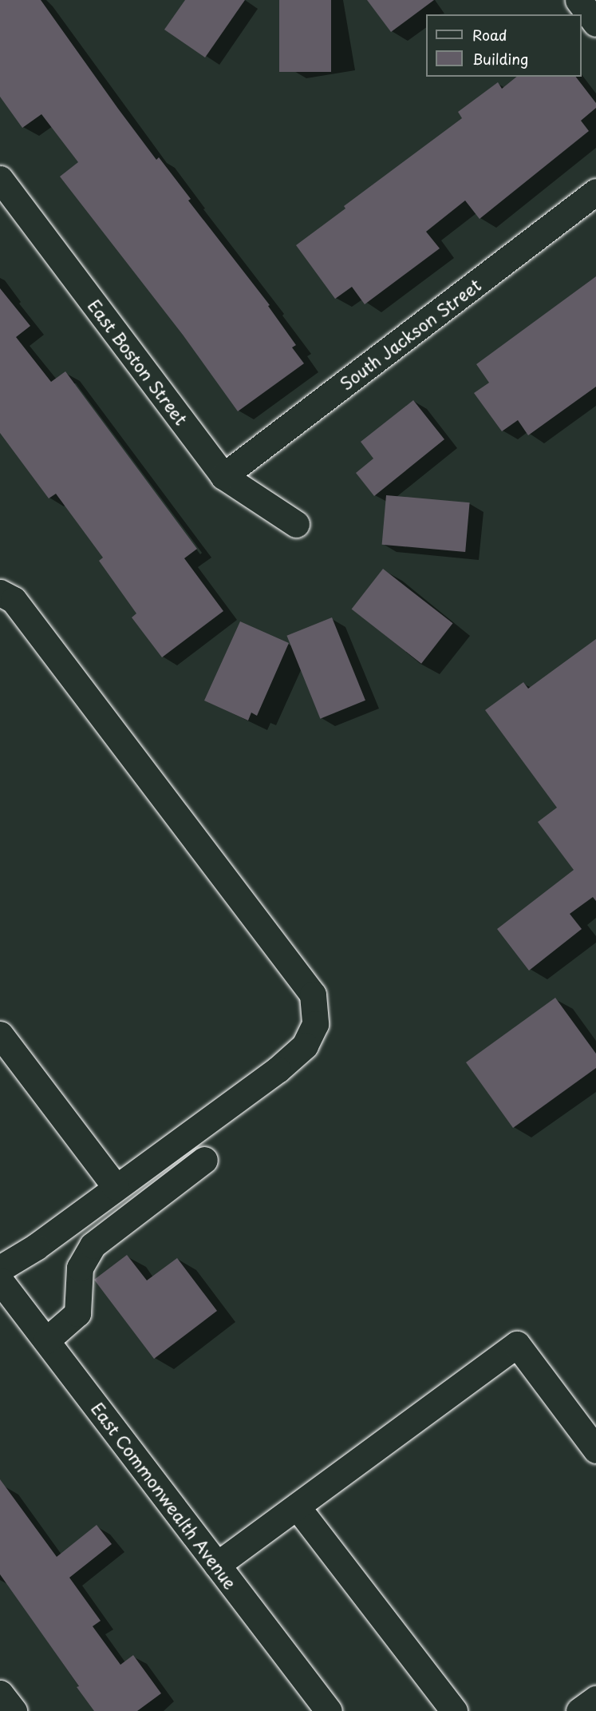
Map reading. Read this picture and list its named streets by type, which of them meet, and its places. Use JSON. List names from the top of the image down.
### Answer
{
  "streets": {
    "street": ["South Jackson Street", "East Boston Street", "East Commonwealth Avenue"]
  },
  "crossings": [
    ["South Jackson Street", "East Boston Street"]
  ],
  "legend": ["Road", "Building"]
}
